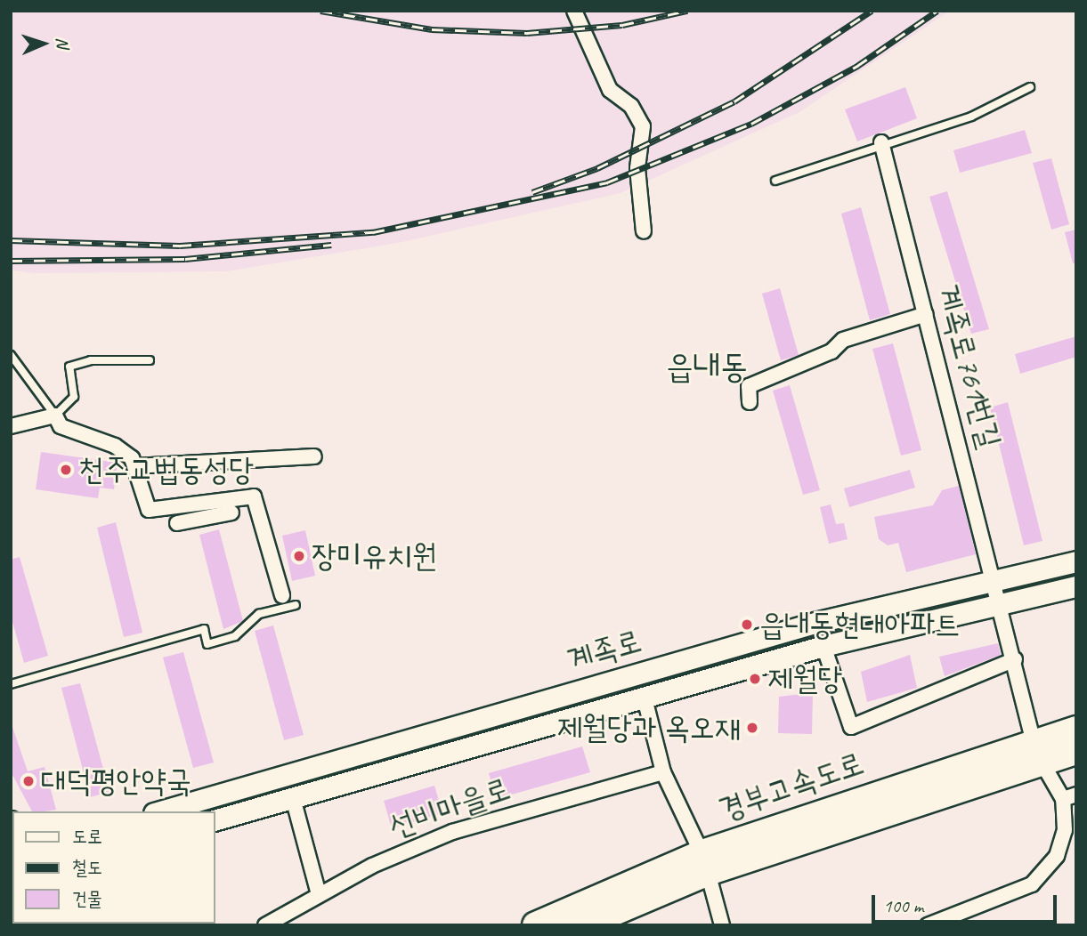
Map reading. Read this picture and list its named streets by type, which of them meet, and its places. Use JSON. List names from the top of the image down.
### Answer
{
  "streets": {
    "highway": ["경부고속도로"],
    "main road": ["계족로"],
    "street": ["계족로761번길", "선비마을로"]
  },
  "crossings": [
    ["계족로761번길", "계족로"]
  ],
  "districts": ["읍내동"],
  "places": [
    "천주교법동성당",
    "장미유치원",
    "읍내동현대아파트",
    "제월당",
    "제월당과 옥오재",
    "대덕평안약국"
  ],
  "legend": ["도로", "철도", "건물"],
  "scale_bar": "100 m",
  "north": "right"
}
